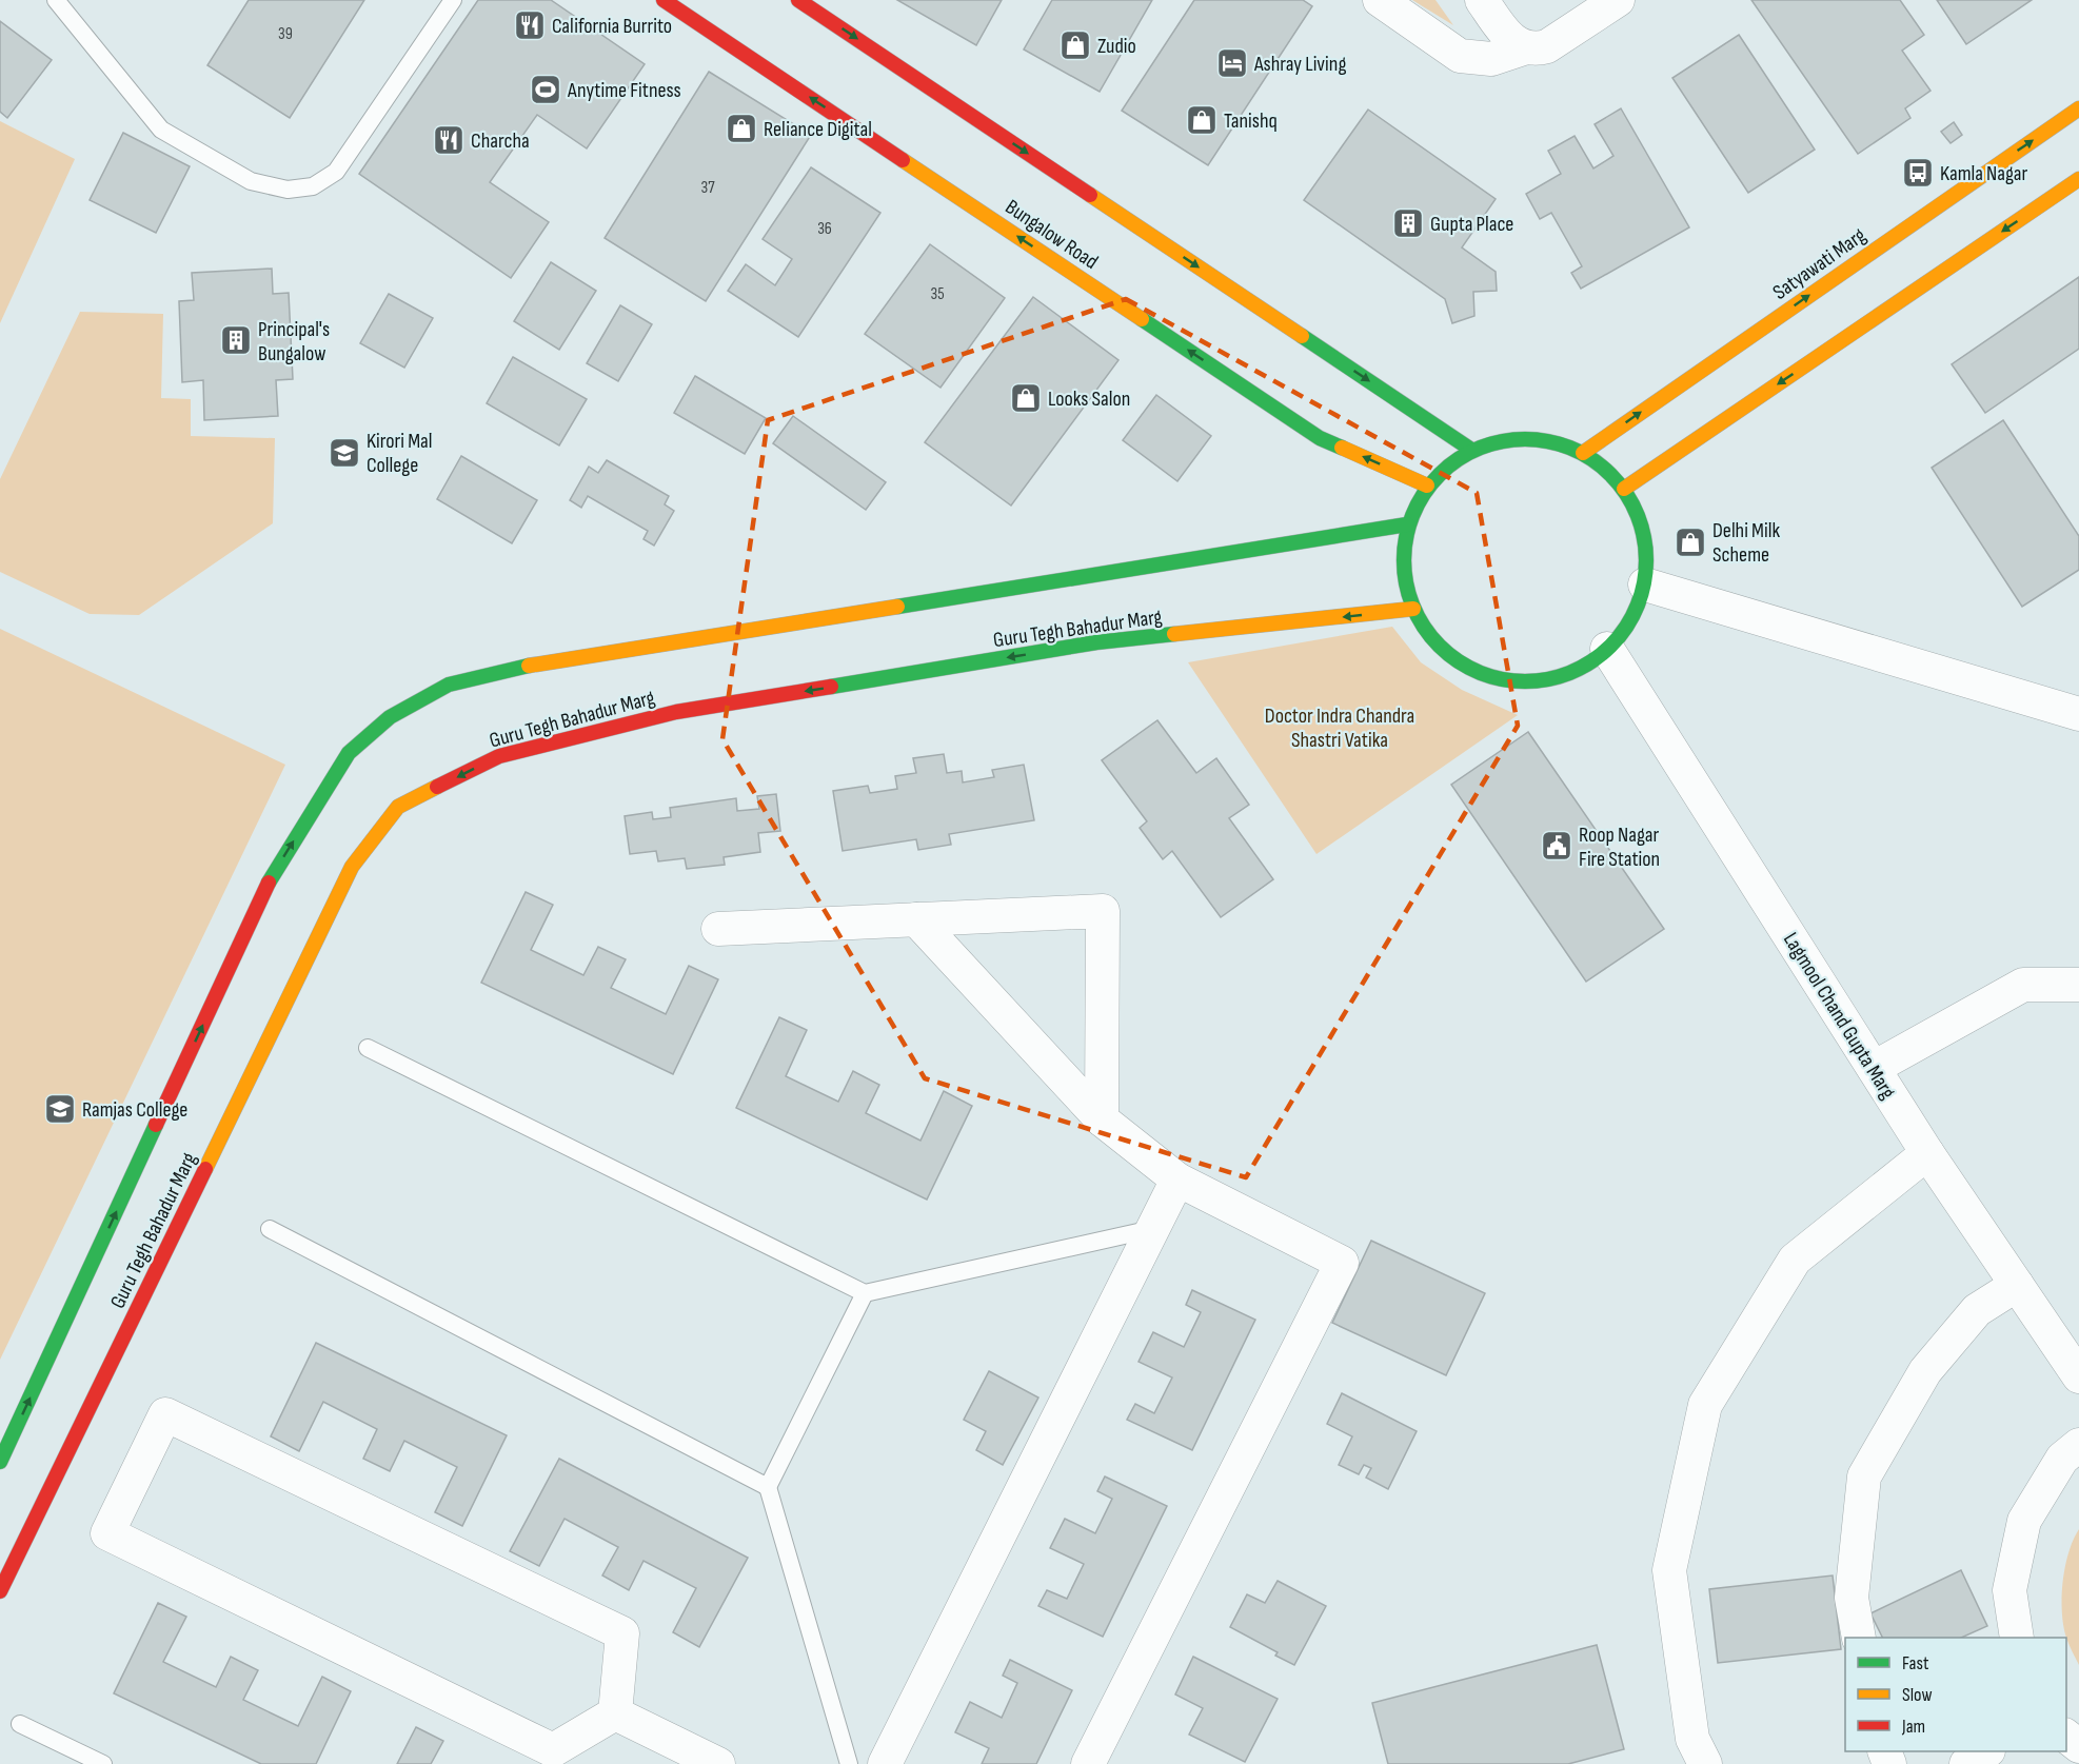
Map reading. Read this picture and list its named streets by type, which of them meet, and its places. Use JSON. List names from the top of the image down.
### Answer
{
  "streets": {
    "street": [
      "Bungalow Road",
      "Satyawati Marg",
      "Guru Tegh Bahadur Marg",
      "Lagmool Chand Gupta Marg"
    ]
  },
  "parks": ["Doctor Indra Chandra Shastri Vatika"],
  "places": {
    "restaurant": ["California Burrito", "Charcha"],
    "shop": [
      "Zudio",
      "Tanishq",
      "Reliance Digital",
      "Looks Salon",
      "Delhi Milk Scheme"
    ],
    "hotel": ["Ashray Living"],
    "sports": ["Anytime Fitness"],
    "bus stop": ["Kamla Nagar"],
    "building": ["Gupta Place", "Principal's Bungalow"],
    "school or university": ["Kirori Mal College", "Ramjas College"],
    "public building": ["Roop Nagar Fire Station"]
  },
  "house_numbers": [
    "39",
    "37",
    "36",
    "35"
  ],
  "legend": ["Fast", "Slow", "Jam"]
}
